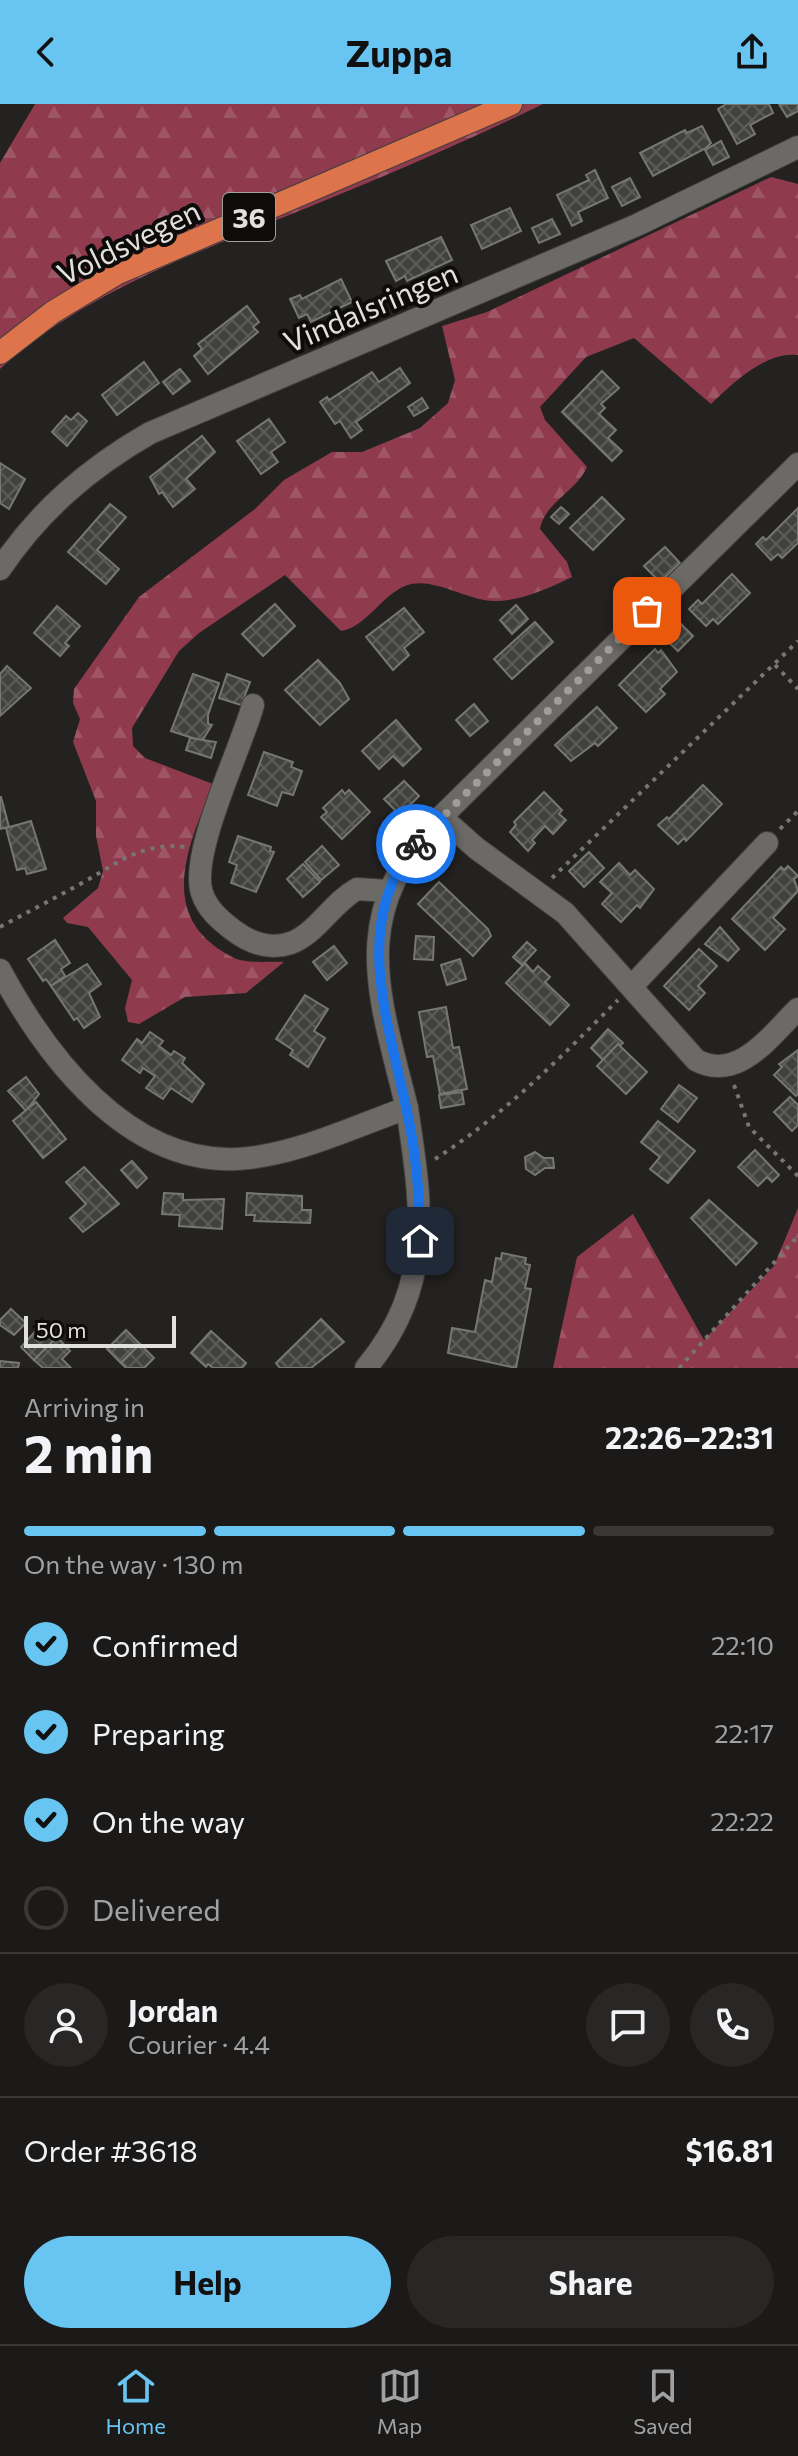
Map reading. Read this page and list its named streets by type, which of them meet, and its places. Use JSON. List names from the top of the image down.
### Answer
{
  "streets": {
    "highway": ["36", "Voldsvegen"],
    "street": ["Vindalsringen"]
  },
  "scale_bar": "50 m",
  "page": {
    "header": "Zuppa",
    "scale": "50 m",
    "heading": ["2 min", "Arriving in", "22:26–22:31"],
    "panel": [
      "Jordan",
      "Courier · 4.4",
      "Order #3618",
      "$16.81"
    ],
    "bar": "On the way · 130 m",
    "list": [
      ["Confirmed", "22:10"],
      ["Preparing", "22:17"],
      ["On the way", "22:22"],
      "Delivered"
    ],
    "buttons": ["Help", "Share"],
    "tabs": ["Home", "Map", "Saved"]
  }
}
